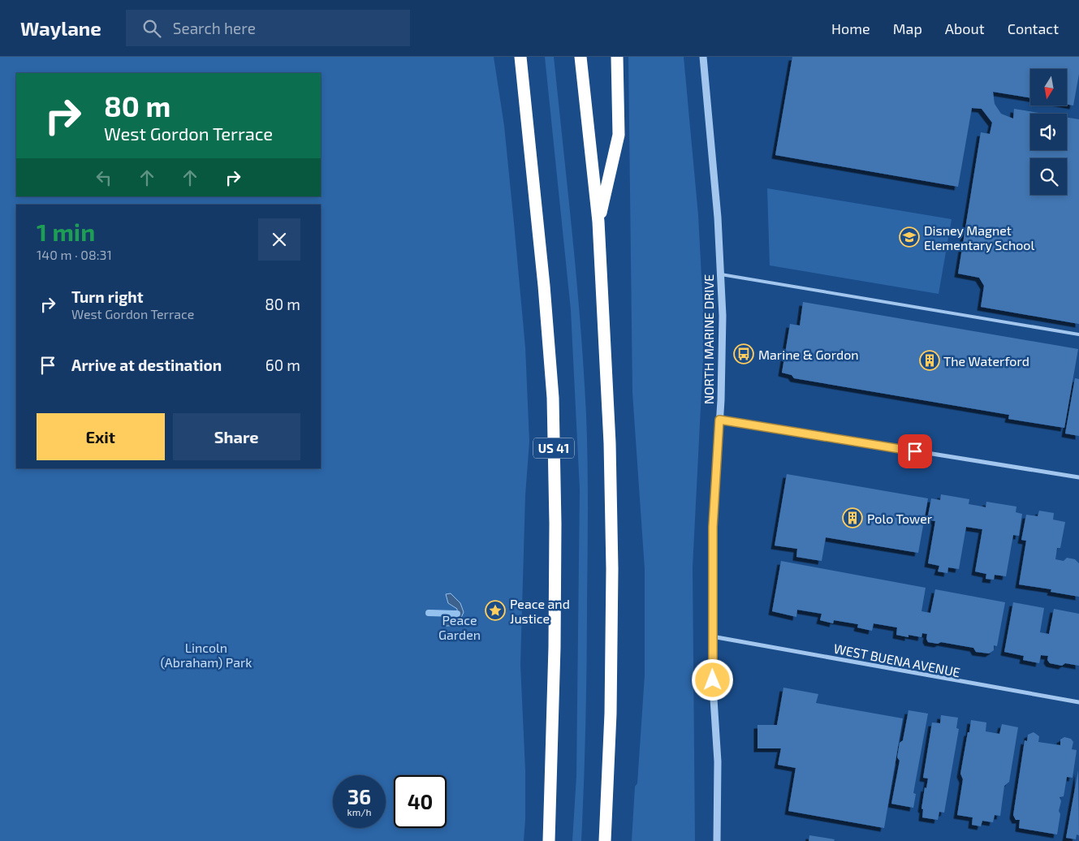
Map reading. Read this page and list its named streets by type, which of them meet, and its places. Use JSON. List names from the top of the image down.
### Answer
{
  "streets": {
    "highway": ["US 41"],
    "street": ["NORTH MARINE DRIVE", "WEST BUENA AVENUE"]
  },
  "crossings": [
    ["NORTH MARINE DRIVE", "WEST BUENA AVENUE"]
  ],
  "parks": ["Peace Garden", "Lincoln (Abraham) Park"],
  "places": {
    "school or university": ["Disney Magnet Elementary School"],
    "bus stop": ["Marine & Gordon"],
    "building": ["The Waterford", "Polo Tower"],
    "place": ["Peace and Justice"]
  },
  "north": "bottom",
  "page": {
    "header": "Waylane",
    "search": "Search here",
    "nav": [
      "Home",
      "Map",
      "About",
      "Contact"
    ],
    "turn": ["80 m", "West Gordon Terrace"],
    "heading": ["1 min", "140 m · 08:31"],
    "list": [
      {
        "name": "Turn right",
        "note": "West Gordon Terrace",
        "value": "80 m"
      },
      {
        "name": "Arrive at destination",
        "value": "60 m"
      }
    ],
    "buttons": ["Exit", "Share"],
    "speed": "36 km/h",
    "limit": "40"
  }
}
